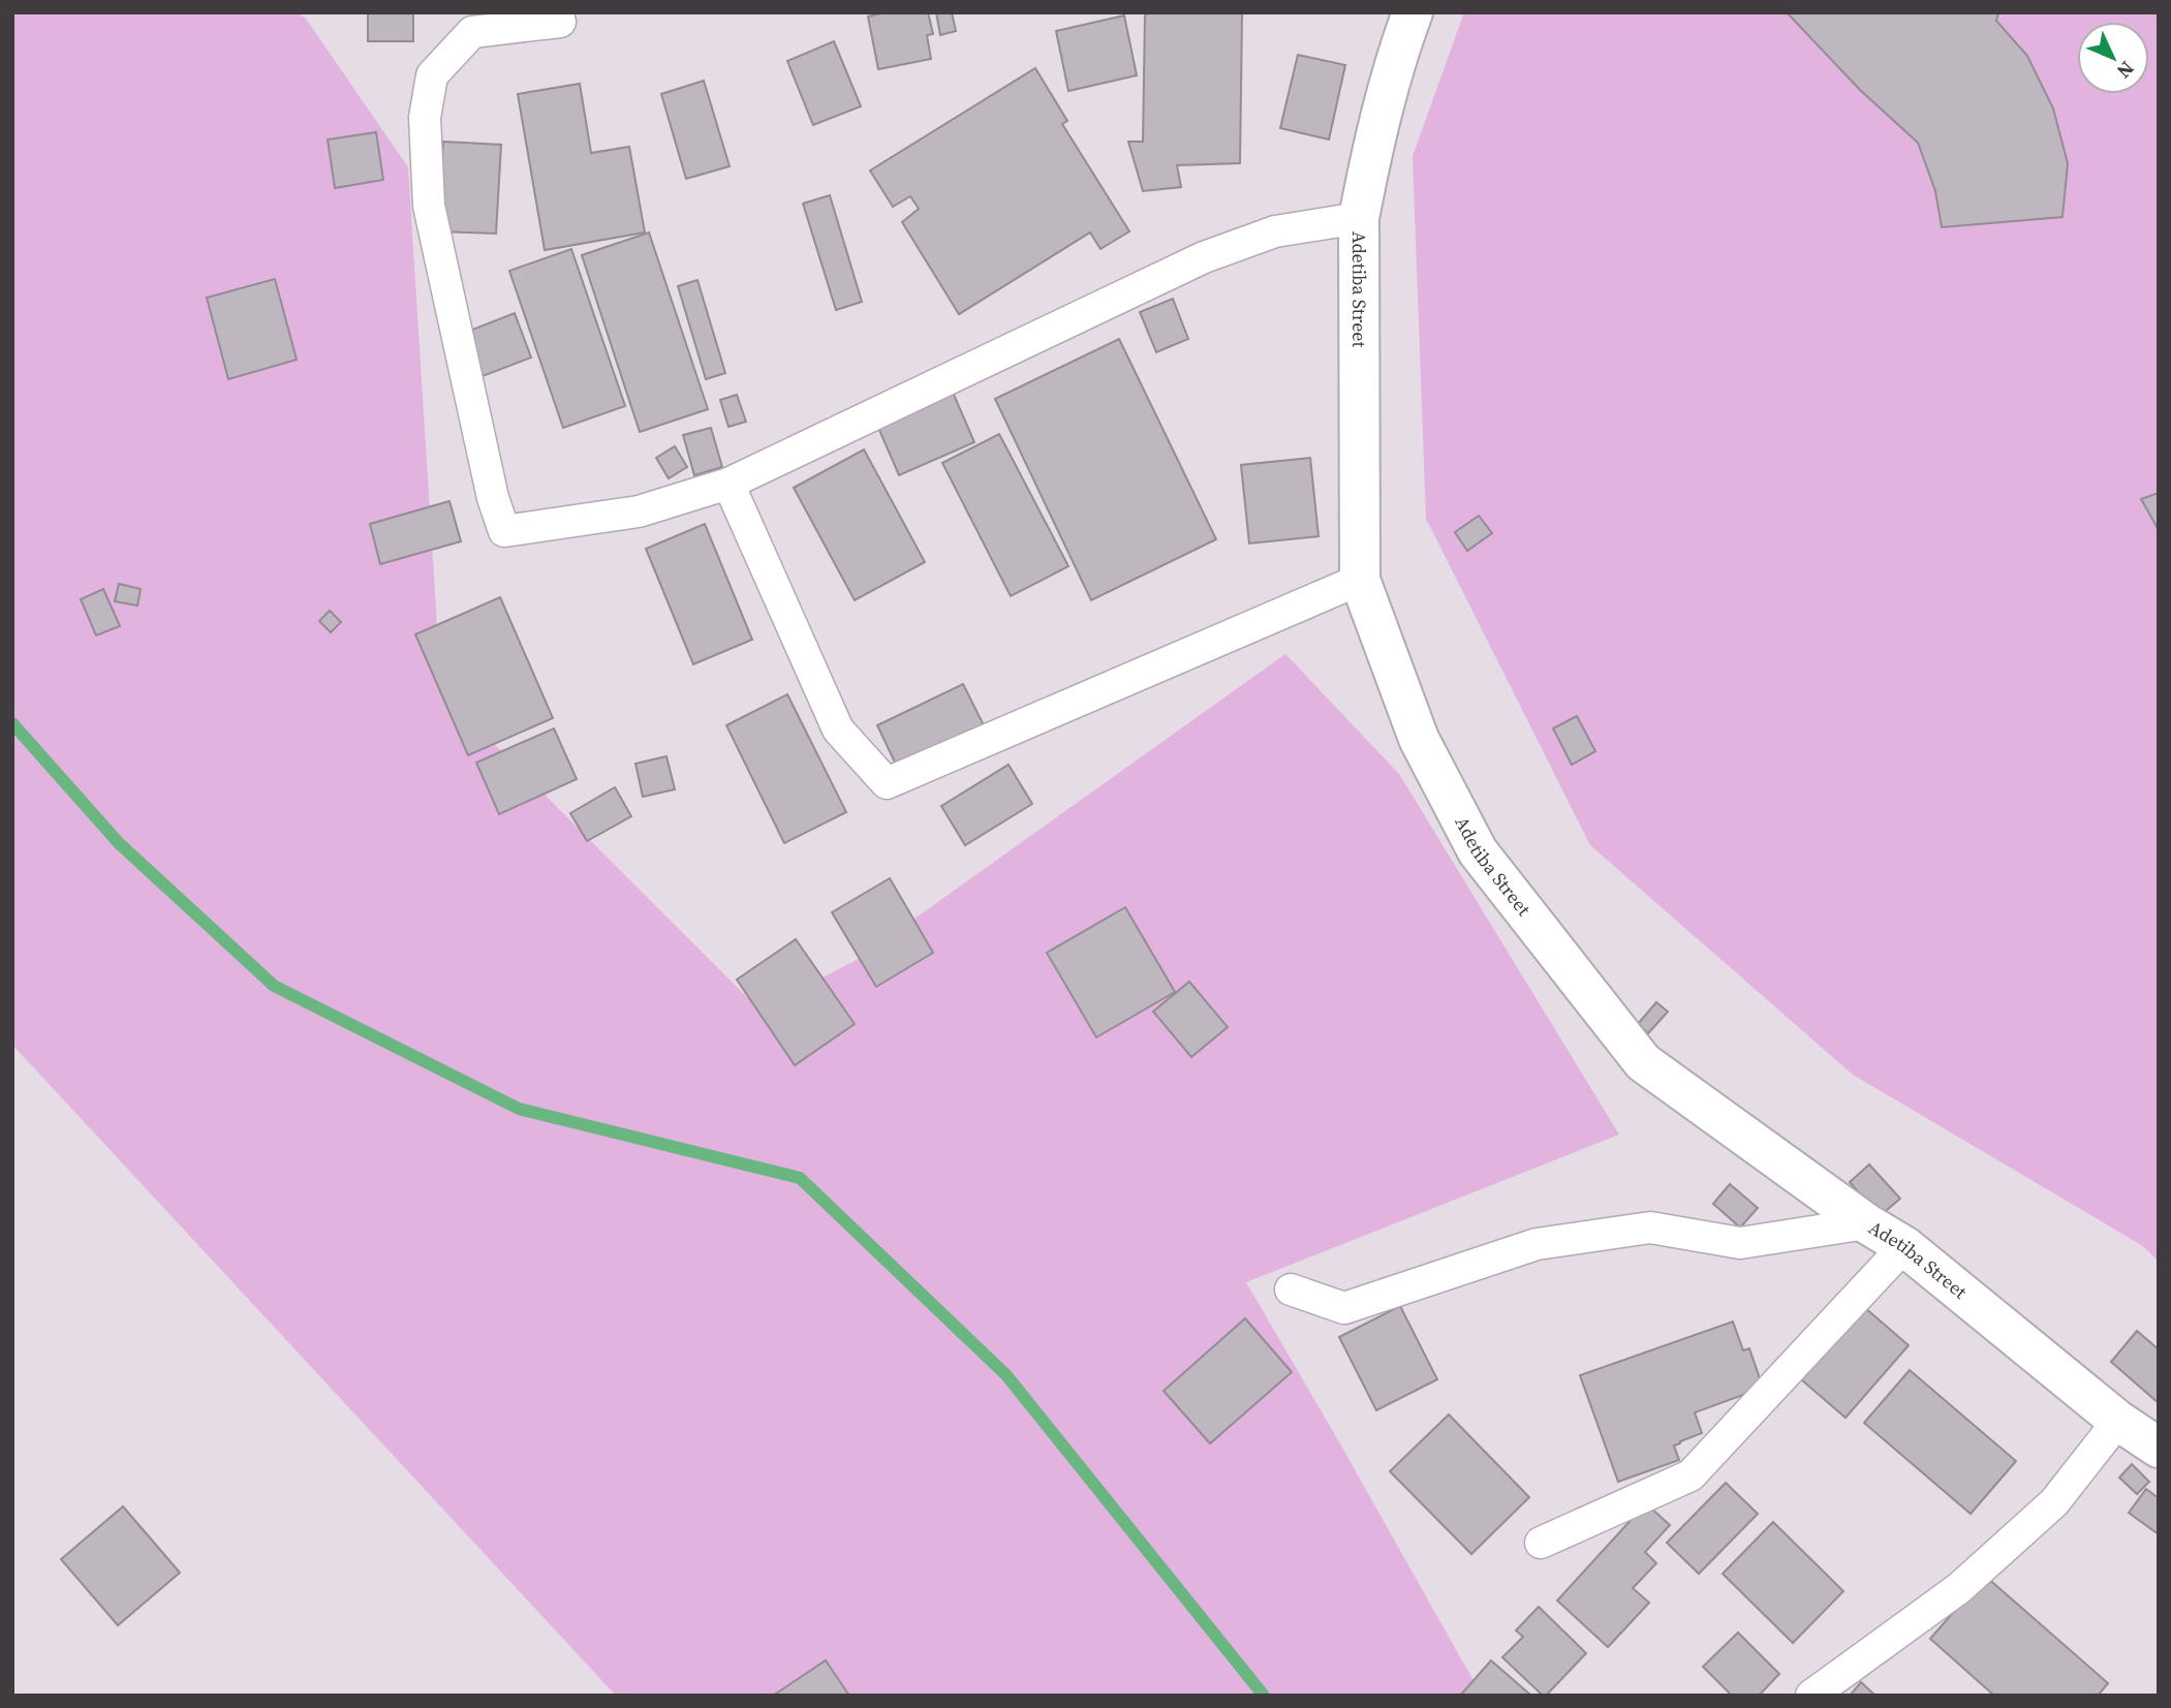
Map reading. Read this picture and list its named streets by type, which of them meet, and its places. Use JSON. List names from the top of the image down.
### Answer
{
  "streets": {
    "street": ["Adetiba Street"]
  },
  "north": "bottom right"
}
